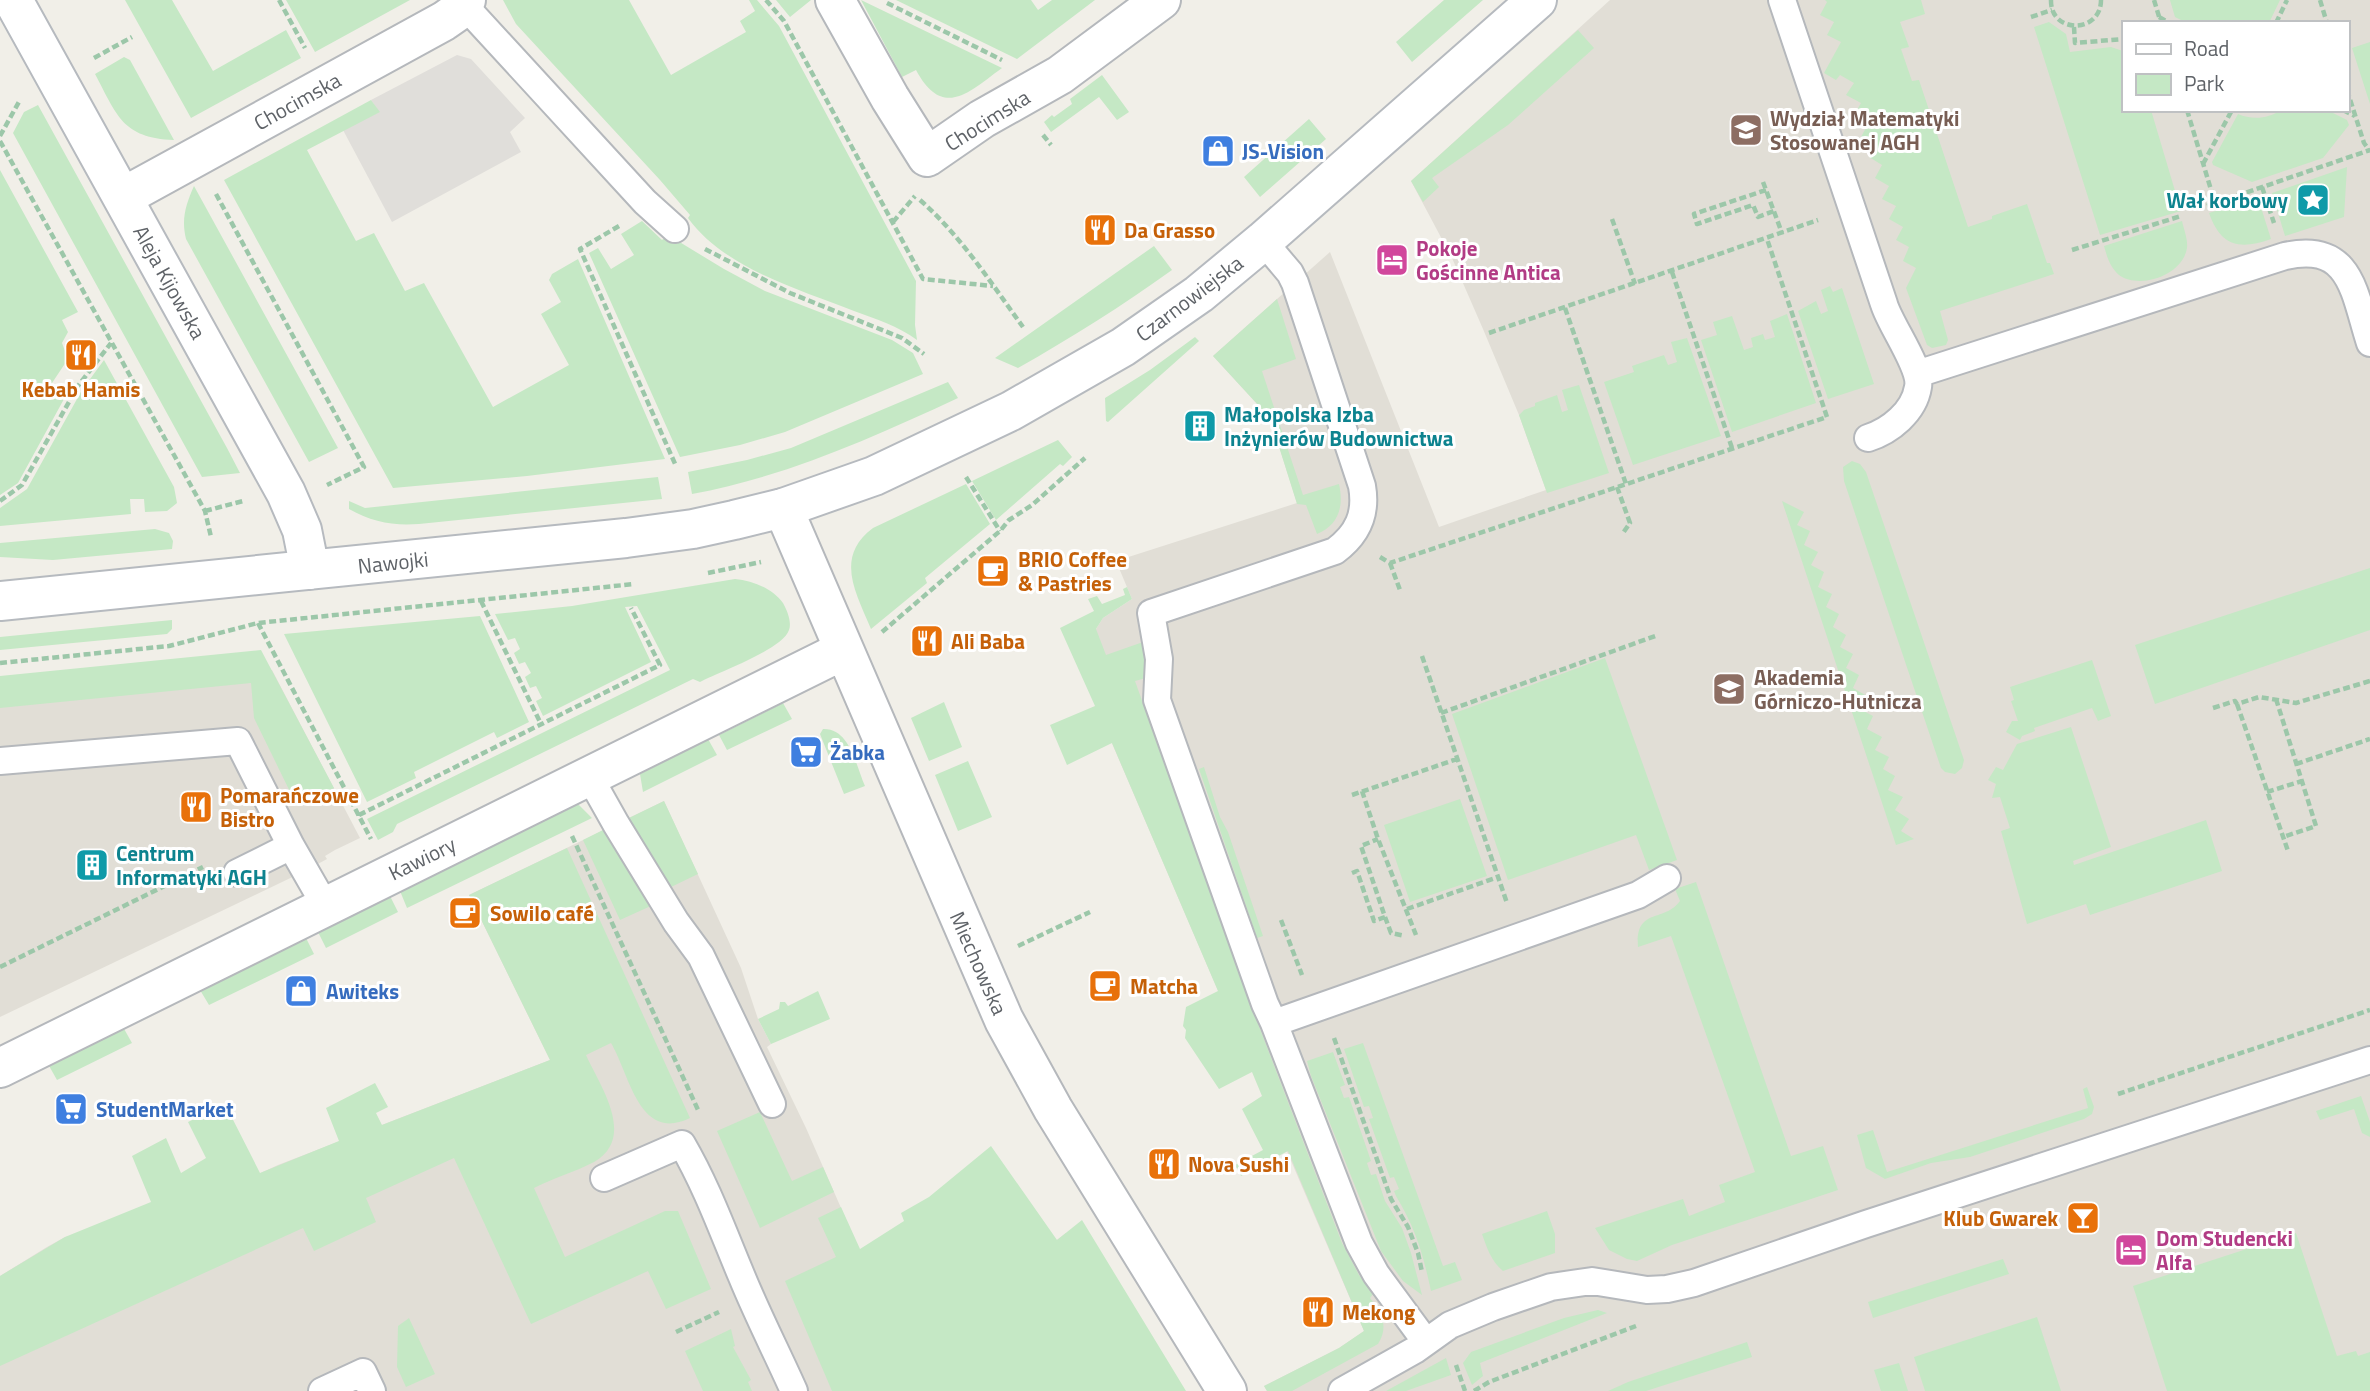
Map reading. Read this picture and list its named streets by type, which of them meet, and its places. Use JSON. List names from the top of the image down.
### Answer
{
  "streets": {
    "street": [
      "Chocimska",
      "Aleja Kijowska",
      "Czarnowiejska",
      "Nawojki",
      "Kawiory",
      "Miechowska"
    ]
  },
  "crossings": [
    ["Chocimska", "Aleja Kijowska"],
    ["Aleja Kijowska", "Nawojki"],
    ["Czarnowiejska", "Nawojki"],
    ["Czarnowiejska", "Miechowska"],
    ["Nawojki", "Miechowska"],
    ["Kawiory", "Miechowska"]
  ],
  "places": {
    "school or university": ["Wydział Matematyki Stosowanej AGH", "Akademia Górniczo-Hutnicza"],
    "shop": ["JS-Vision", "Awiteks"],
    "place": ["Wał korbowy"],
    "restaurant": [
      "Da Grasso",
      "Kebab Hamis",
      "Ali Baba",
      "Pomarańczowe Bistro",
      "Nova Sushi",
      "Mekong"
    ],
    "hotel": ["Pokoje Gościnne Antica", "Dom Studencki Alfa"],
    "building": ["Małopolska Izba Inżynierów Budownictwa", "Centrum Informatyki AGH"],
    "cafe": ["BRIO Coffee & Pastries", "Sowilo café", "Matcha"],
    "supermarket": ["Żabka", "StudentMarket"],
    "bar": ["Klub Gwarek"]
  },
  "legend": ["Road", "Park"]
}
